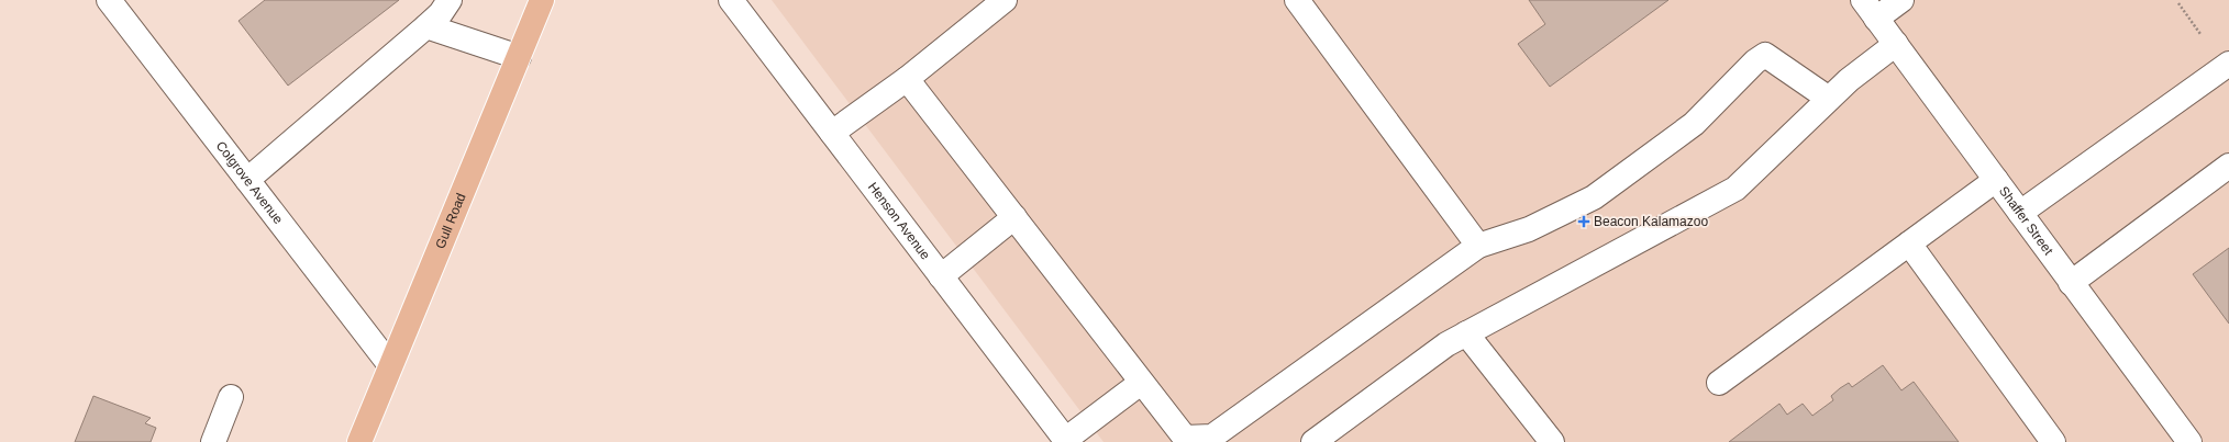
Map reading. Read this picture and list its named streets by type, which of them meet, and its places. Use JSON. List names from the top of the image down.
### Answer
{
  "streets": {
    "main road": ["Gull Road"],
    "street": ["Colgrove Avenue", "Henson Avenue", "Shaffer Street"]
  },
  "crossings": [
    ["Colgrove Avenue", "Gull Road"]
  ],
  "places": {
    "health": ["Beacon Kalamazoo"]
  }
}
